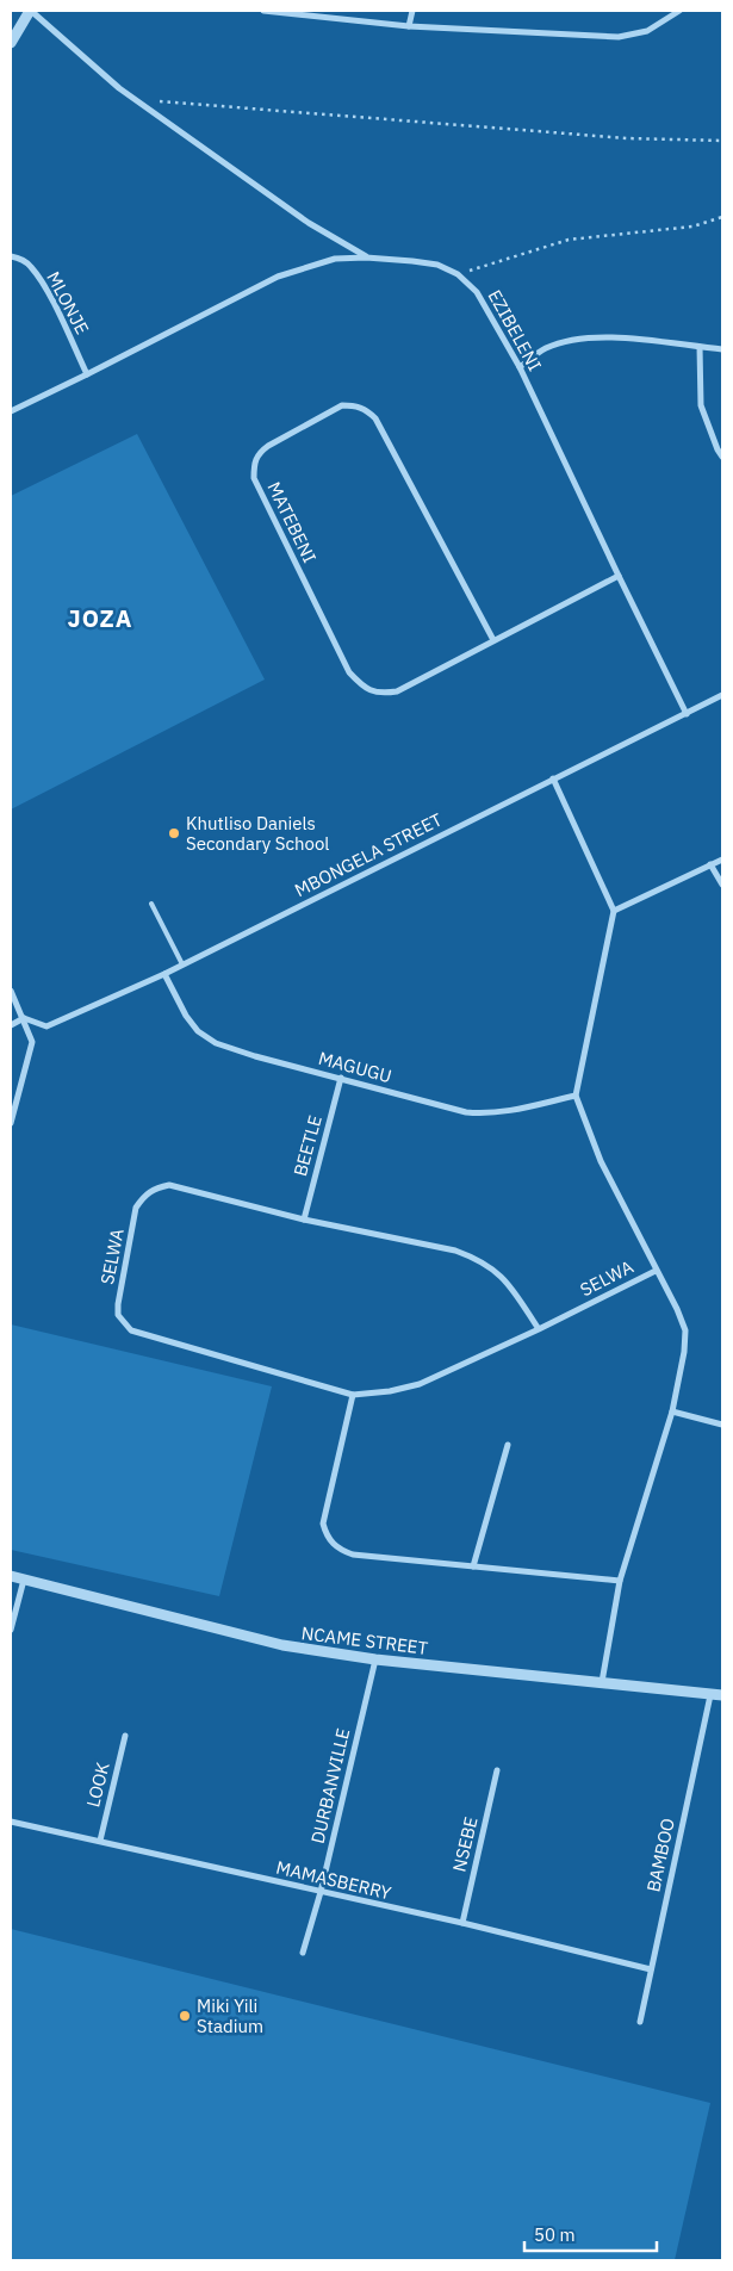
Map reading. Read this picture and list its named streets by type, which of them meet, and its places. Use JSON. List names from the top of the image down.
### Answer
{
  "streets": {
    "street": [
      "MLONJE",
      "EZIBELENI",
      "MATEBENI",
      "MBONGELA STREET",
      "MAGUGU",
      "BEETLE",
      "SELWA",
      "NCAME STREET",
      "LOOK",
      "DURBANVILLE",
      "NSEBE",
      "BAMBOO",
      "MAMASBERRY"
    ]
  },
  "crossings": [
    ["MLONJE", "EZIBELENI"],
    ["EZIBELENI", "MATEBENI"],
    ["EZIBELENI", "MBONGELA STREET"],
    ["MBONGELA STREET", "MAGUGU"],
    ["MAGUGU", "BEETLE"],
    ["BEETLE", "SELWA"],
    ["NCAME STREET", "DURBANVILLE"],
    ["NCAME STREET", "BAMBOO"],
    ["LOOK", "MAMASBERRY"],
    ["DURBANVILLE", "MAMASBERRY"],
    ["NSEBE", "MAMASBERRY"],
    ["BAMBOO", "MAMASBERRY"]
  ],
  "districts": ["JOZA"],
  "places": ["Khutliso Daniels Secondary School", "Miki Yili Stadium"],
  "scale_bar": "50 m"
}
